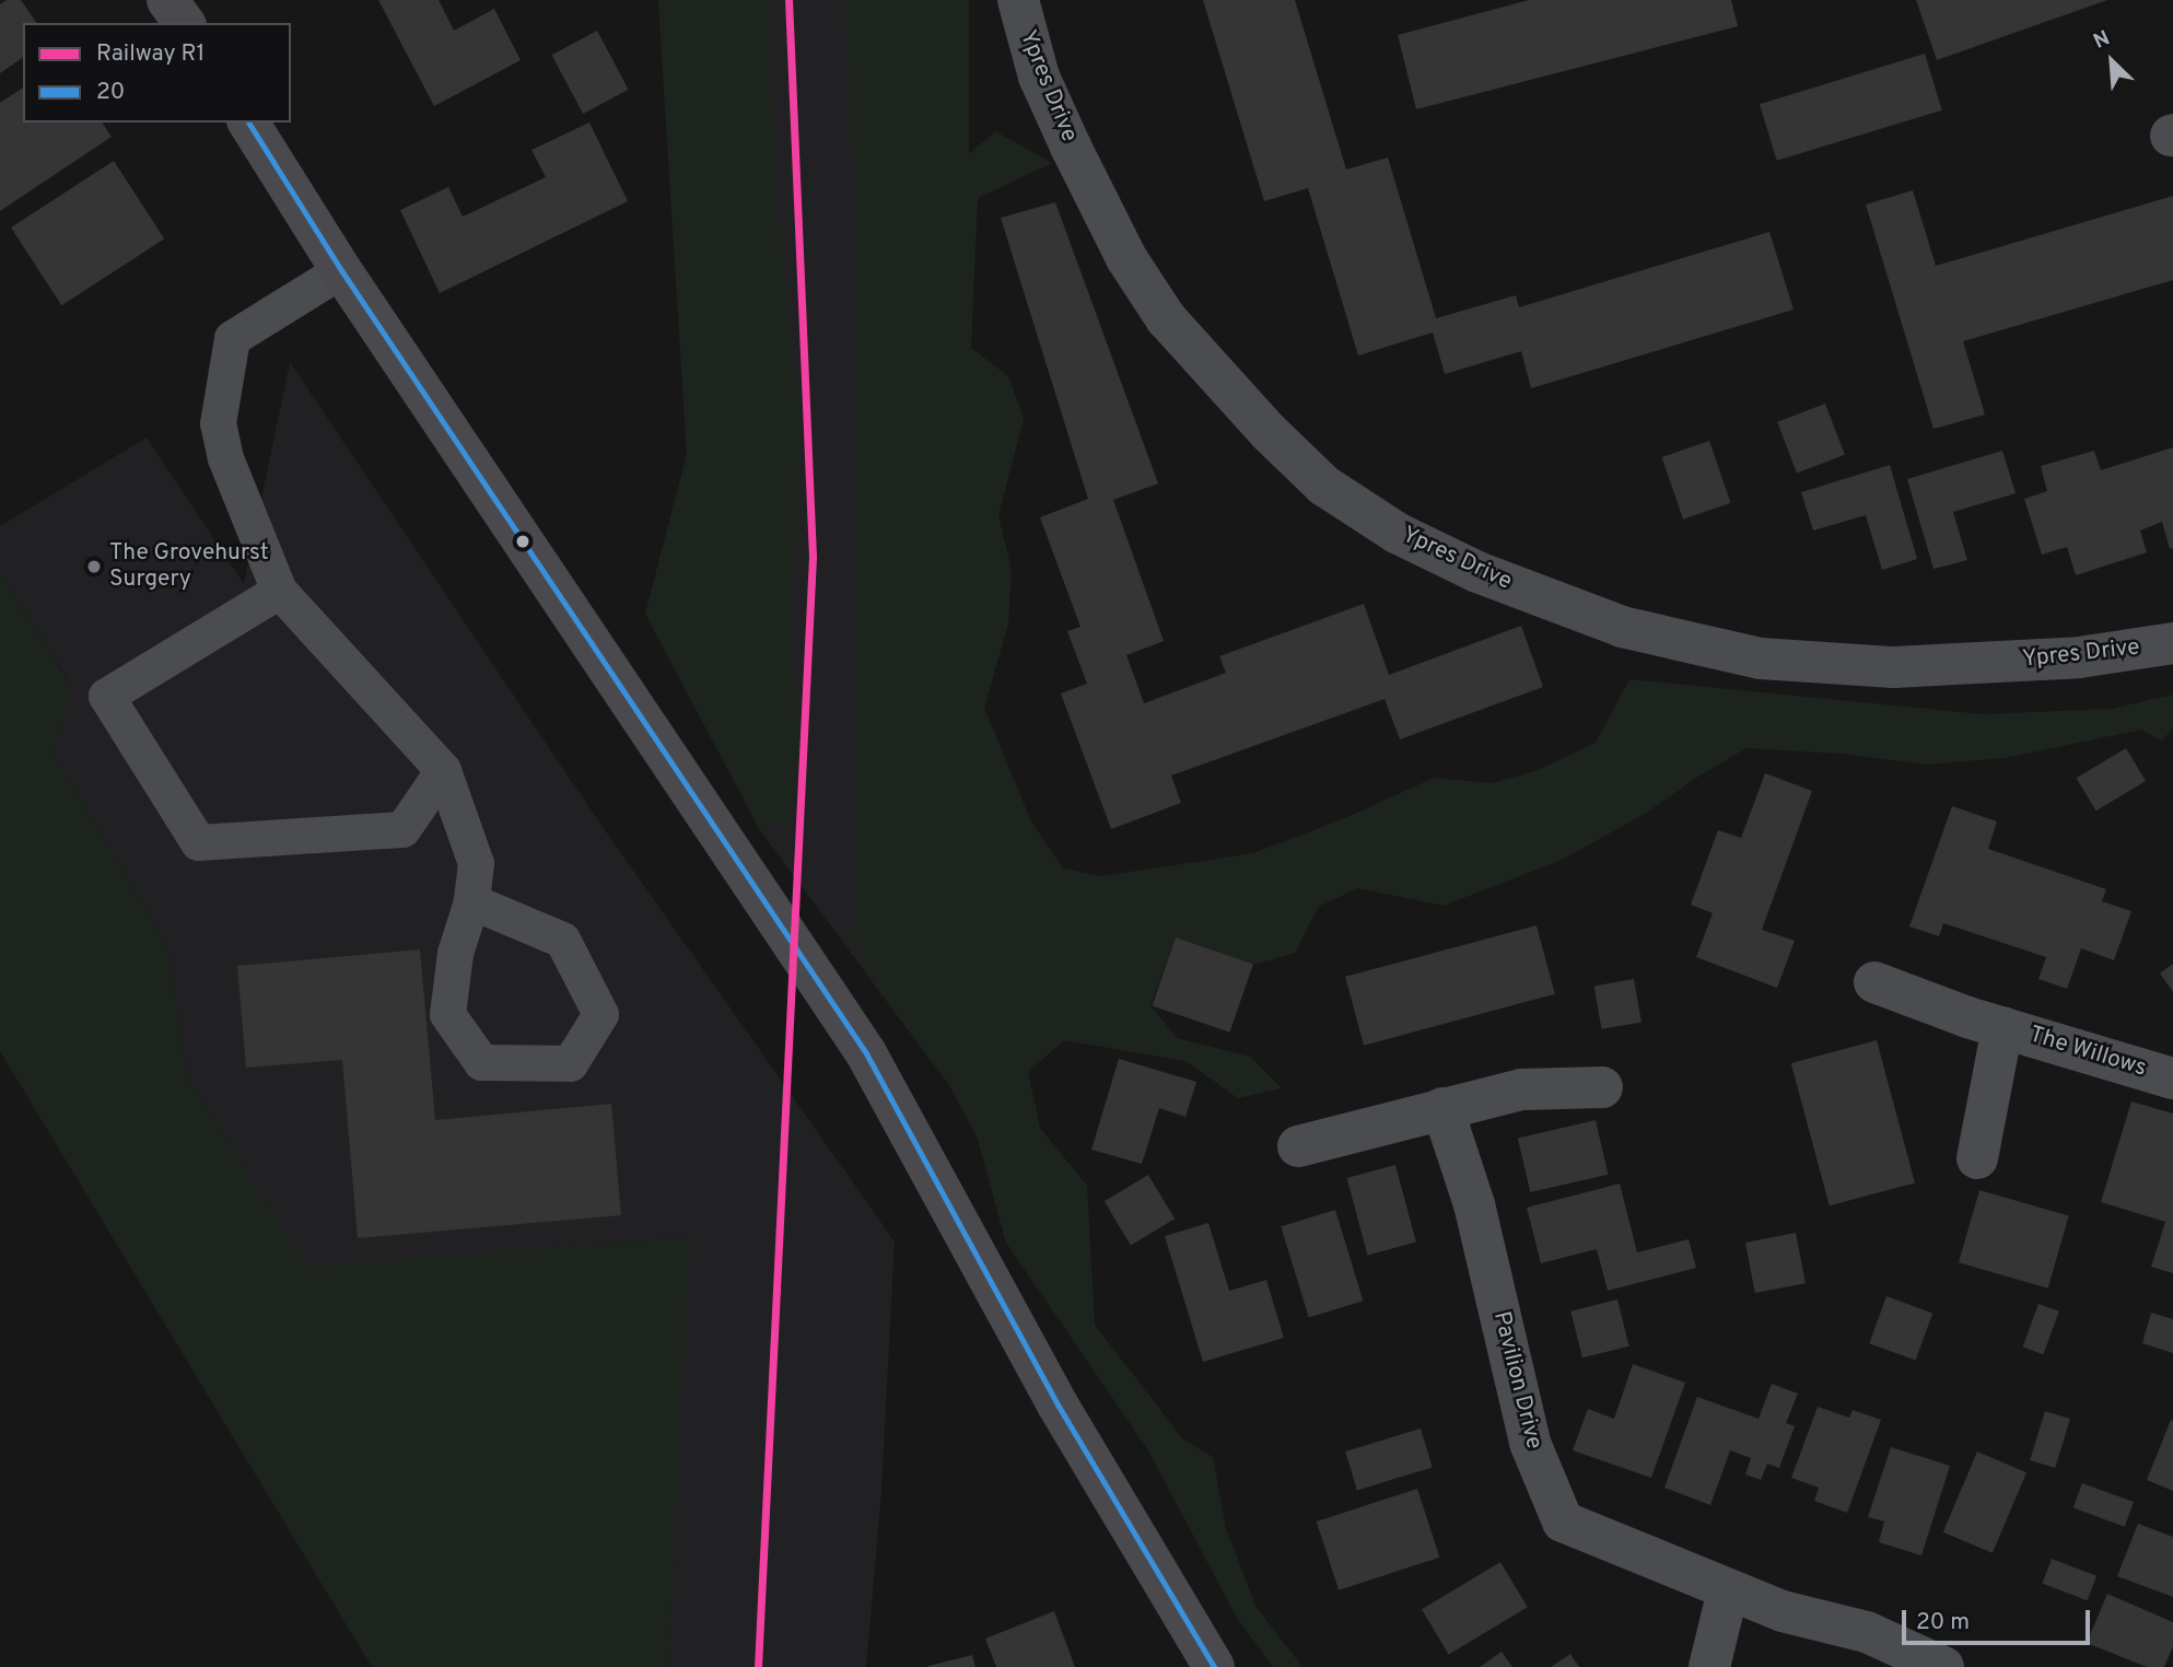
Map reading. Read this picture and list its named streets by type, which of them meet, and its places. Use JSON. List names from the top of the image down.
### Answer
{
  "streets": {
    "street": ["Ypres Drive", "The Willows", "Pavilion Drive"]
  },
  "places": ["The Grovehurst Surgery"],
  "lines": ["rail line R1", "transit line 20"],
  "legend": ["Railway R1", "20"],
  "scale_bar": "20 m",
  "north": "top left"
}
